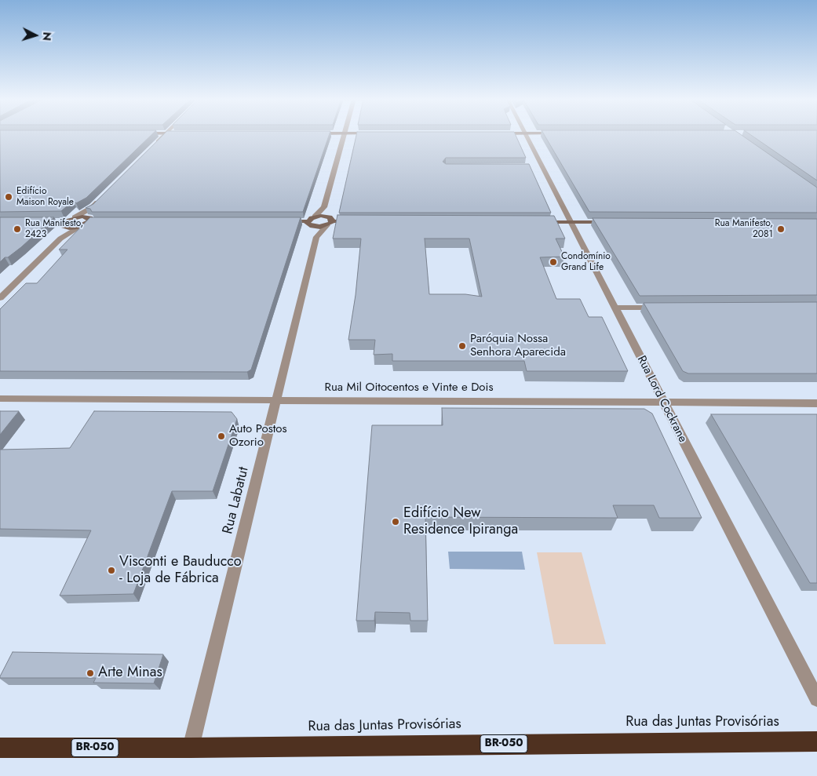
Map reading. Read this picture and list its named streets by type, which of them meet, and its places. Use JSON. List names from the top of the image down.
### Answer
{
  "streets": {
    "highway": ["Rua das Juntas Provisórias", "BR-050"],
    "street": ["Rua Mil Oitocentos e Vinte e Dois", "Rua Lord Cockrane", "Rua Labatut"]
  },
  "crossings": [
    ["Rua Mil Oitocentos e Vinte e Dois", "Rua Lord Cockrane"],
    ["Rua Mil Oitocentos e Vinte e Dois", "Rua Labatut"],
    ["Rua Labatut", "Rua das Juntas Provisórias"]
  ],
  "places": [
    "Edifício Maison Royale",
    "Rua Manifesto, 2423",
    "Rua Manifesto, 2081",
    "Condomínio Grand Life",
    "Paróquia Nossa Senhora Aparecida",
    "Auto Postos Ozorio",
    "Edifício New Residence Ipiranga",
    "Visconti e Bauducco - Loja de Fábrica",
    "Arte Minas"
  ],
  "north": "right"
}
